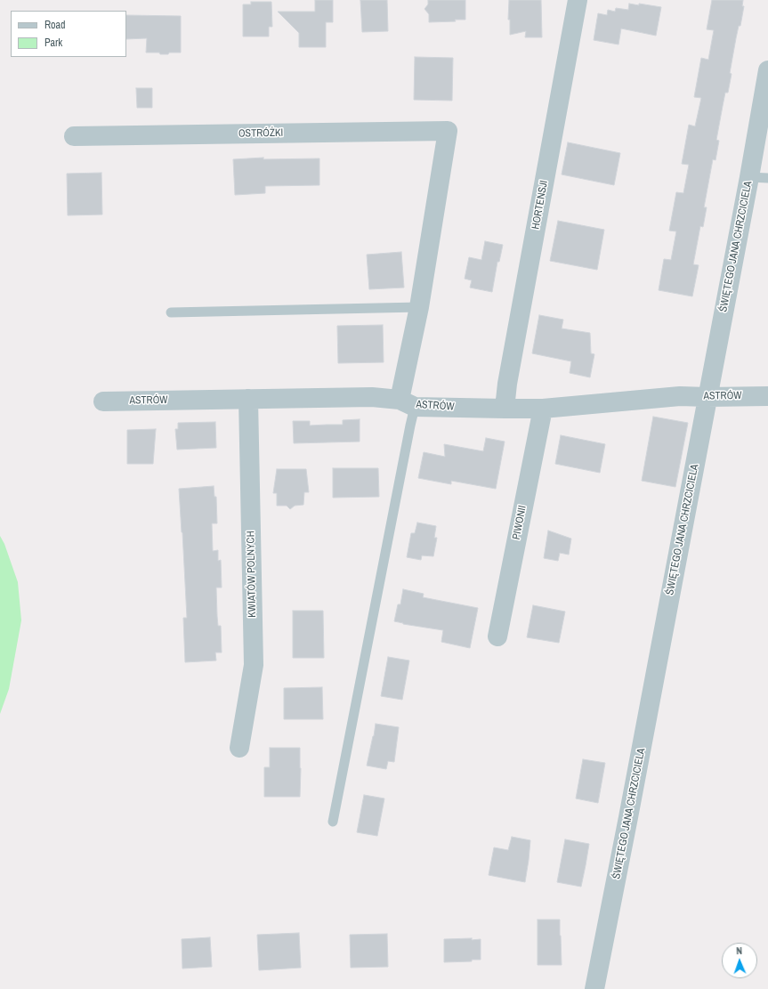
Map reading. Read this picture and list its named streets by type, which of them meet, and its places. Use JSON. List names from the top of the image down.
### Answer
{
  "streets": {
    "street": [
      "OSTRÓŻKI",
      "HORTENSJI",
      "ŚWIĘTEGO JANA CHRZCICIELA",
      "ASTRÓW",
      "PIWONII",
      "KWIATÓW POLNYCH"
    ]
  },
  "crossings": [
    ["HORTENSJI", "ASTRÓW"],
    ["ŚWIĘTEGO JANA CHRZCICIELA", "ASTRÓW"],
    ["ASTRÓW", "PIWONII"],
    ["ASTRÓW", "KWIATÓW POLNYCH"]
  ],
  "legend": ["Road", "Park"],
  "north": "top"
}
